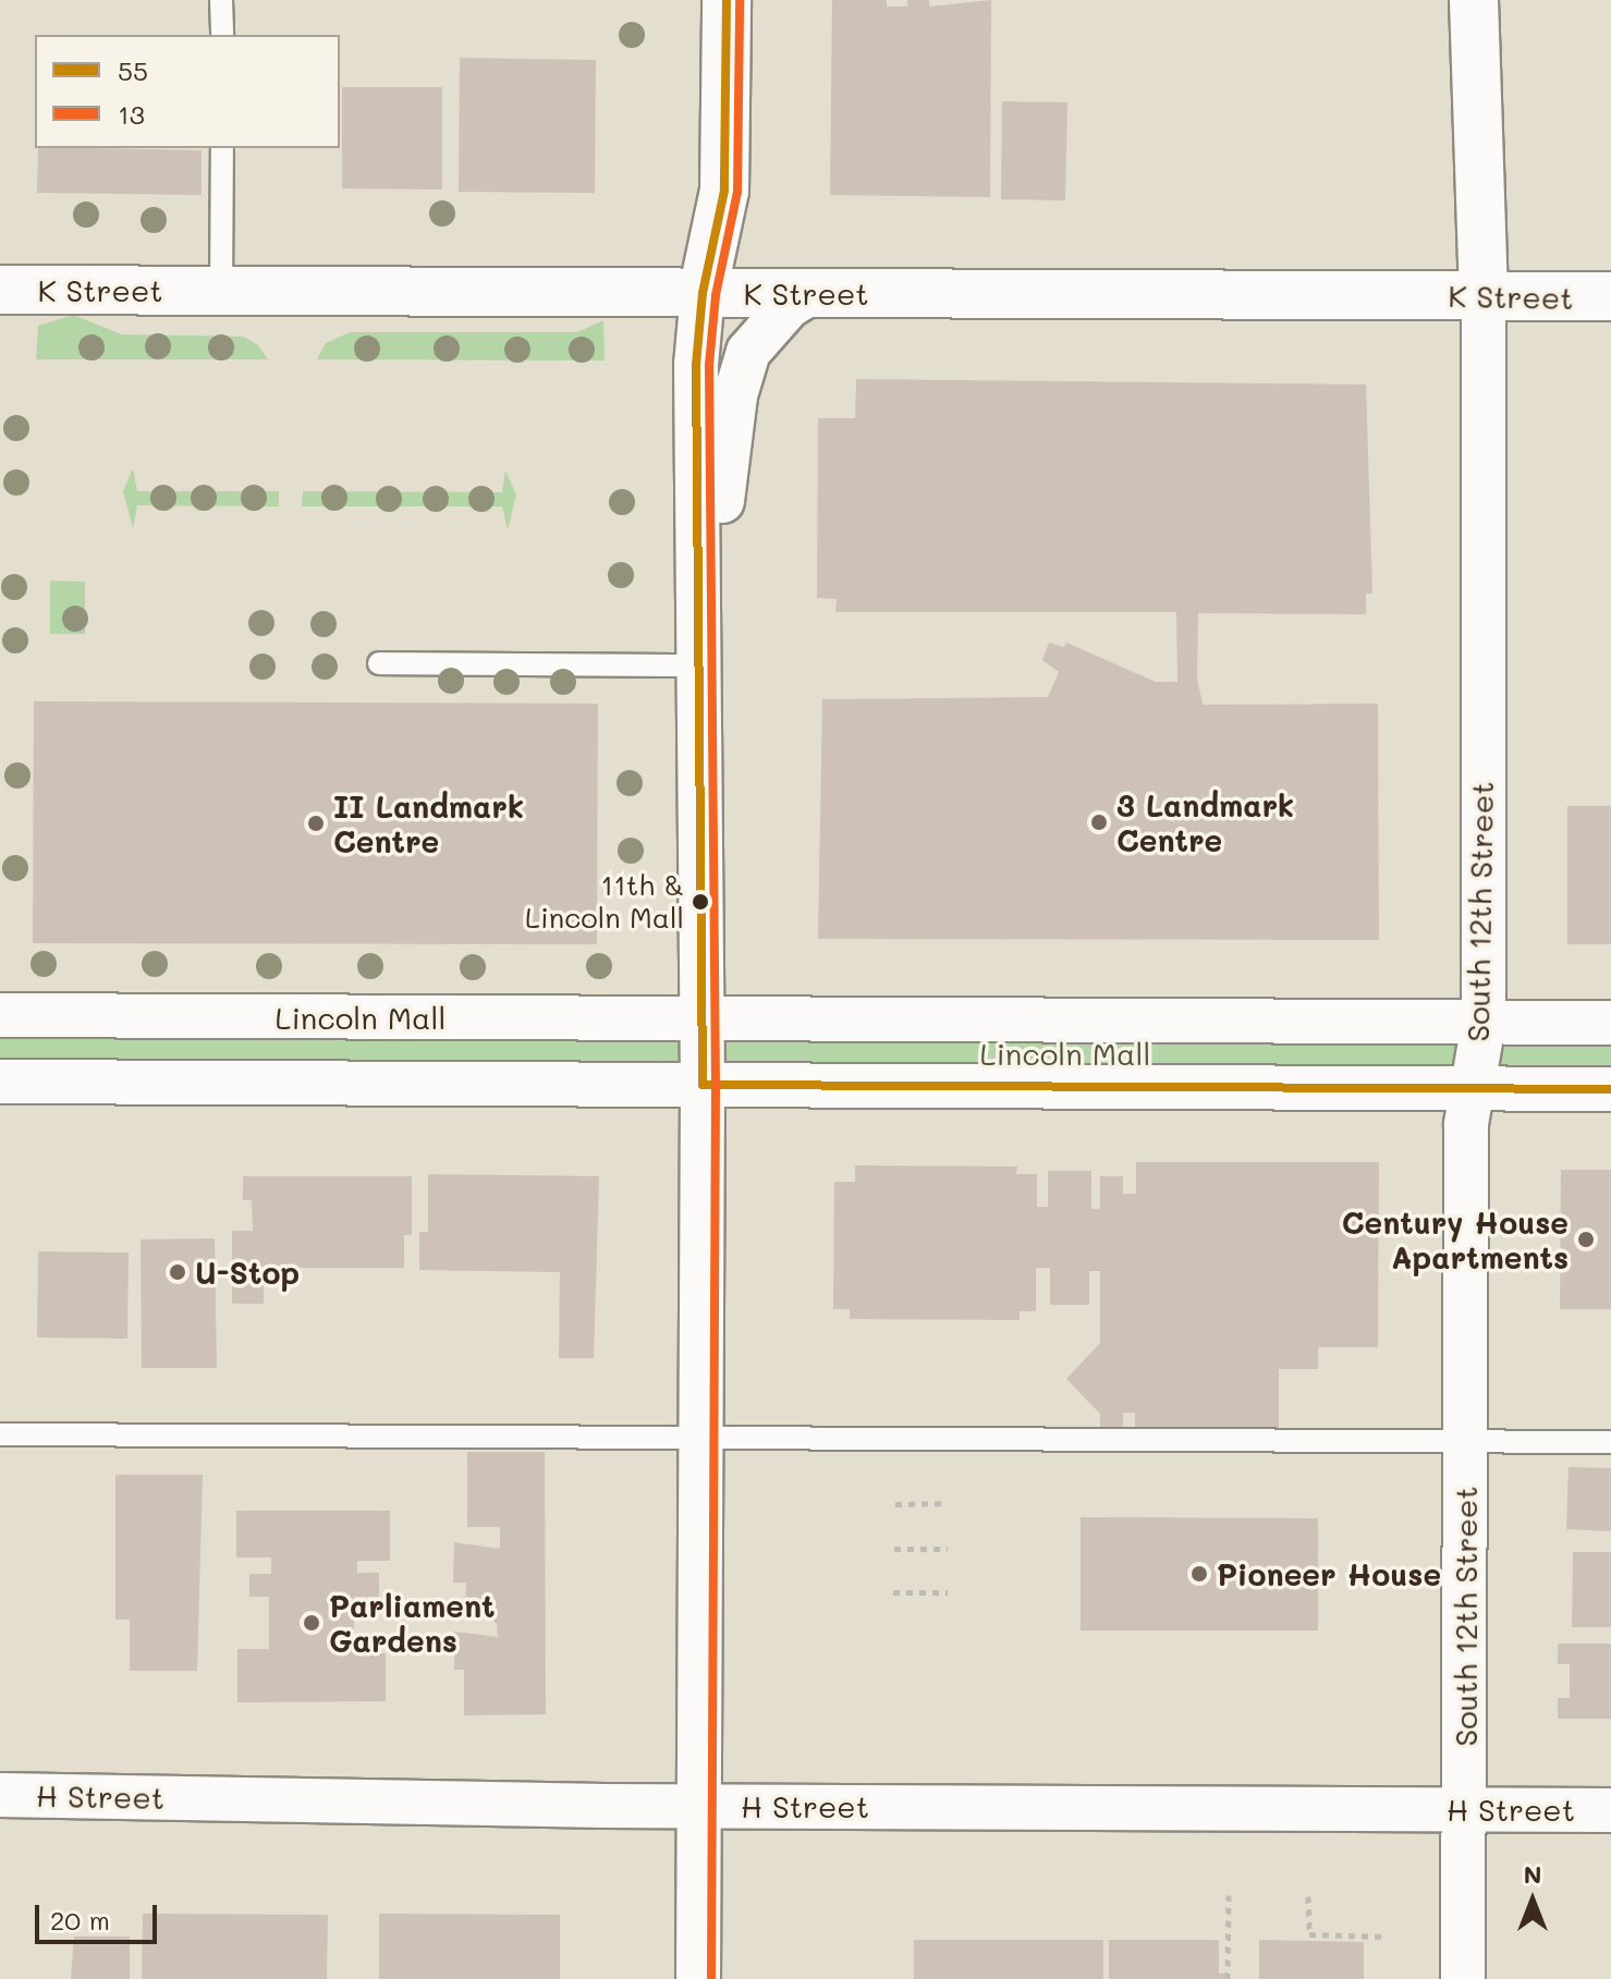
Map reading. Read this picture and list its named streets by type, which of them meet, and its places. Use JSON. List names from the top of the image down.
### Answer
{
  "streets": {
    "main road": ["K Street", "South 12th Street"],
    "street": ["Lincoln Mall", "H Street"]
  },
  "crossings": [
    ["K Street", "South 12th Street"],
    ["South 12th Street", "Lincoln Mall"],
    ["South 12th Street", "H Street"]
  ],
  "parks": ["Lincoln Mall"],
  "places": [
    "3 Landmark Centre",
    "II Landmark Centre",
    "11th & Lincoln Mall",
    "Century House Apartments",
    "U-Stop",
    "Pioneer House",
    "Parliament Gardens"
  ],
  "lines": ["transit line 55", "transit line 13"],
  "legend": ["55", "13"],
  "scale_bar": "20 m",
  "north": "top"
}
